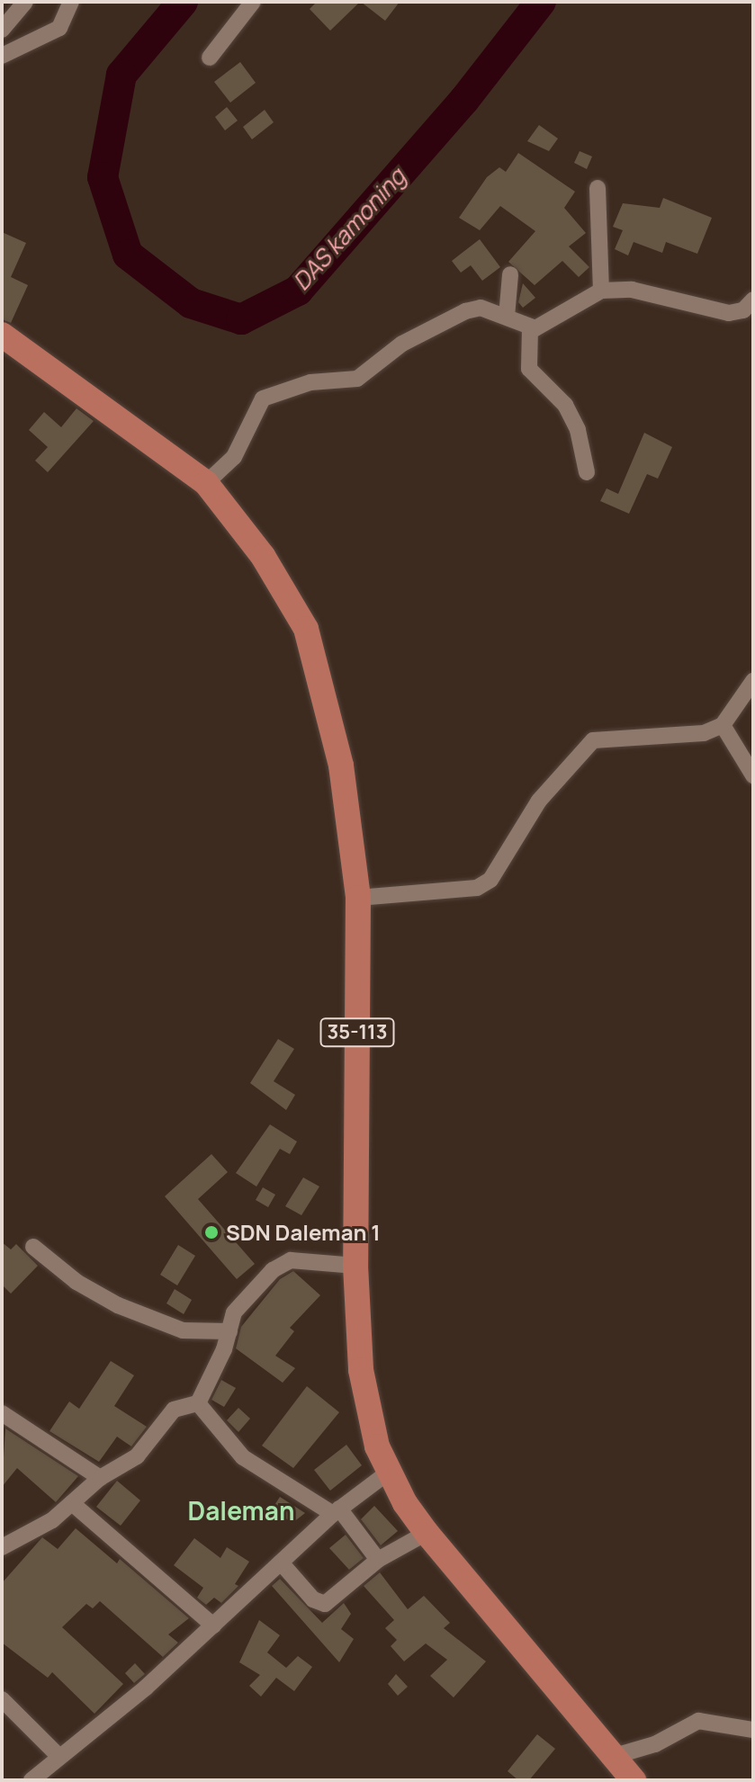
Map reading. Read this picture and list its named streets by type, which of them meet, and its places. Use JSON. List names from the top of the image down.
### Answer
{
  "streets": {
    "main road": ["35-113"]
  },
  "districts": ["Daleman"],
  "water": ["DAS kamoning"],
  "places": ["SDN Daleman 1"]
}
